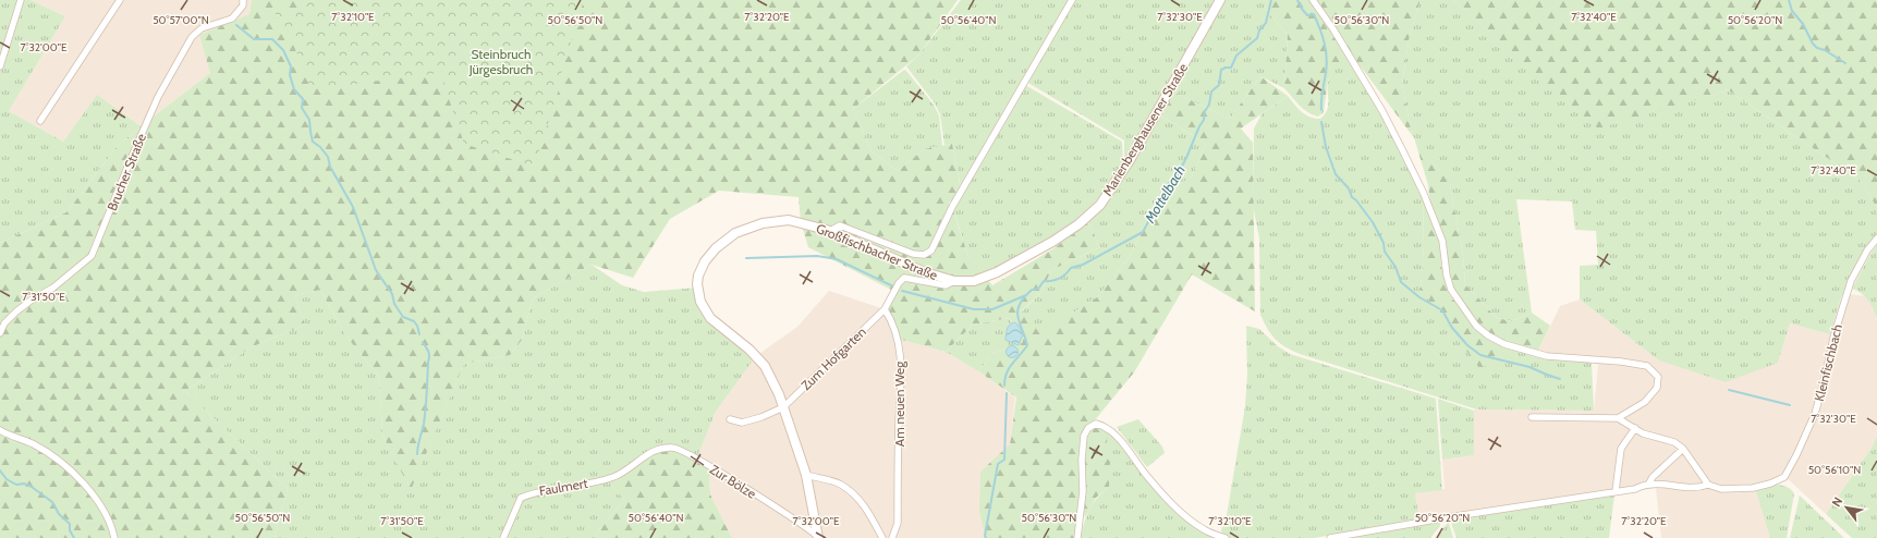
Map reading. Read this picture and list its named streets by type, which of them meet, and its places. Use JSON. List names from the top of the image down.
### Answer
{
  "streets": {
    "main road": ["Marienberghausener Straße", "Großfischbacher Straße"],
    "street": [
      "Brucher Straße",
      "Zum Hofgarten",
      "Kleinfischbach",
      "Am neuen Weg",
      "Zur Bölze",
      "Faulmert"
    ]
  },
  "crossings": [
    ["Marienberghausener Straße", "Großfischbacher Straße"],
    ["Großfischbacher Straße", "Zum Hofgarten"],
    ["Großfischbacher Straße", "Zur Bölze"],
    ["Zum Hofgarten", "Am neuen Weg"],
    ["Zur Bölze", "Faulmert"]
  ],
  "water": ["Mottelbach"],
  "parks": ["Steinbruch Jürgesbruch"],
  "north": "top left",
  "coordinates": [
    "7°32'10\"E",
    "7°32'20\"E",
    "7°32'30\"E",
    "7°32'40\"E",
    "50°57'00\"N",
    "50°56'40\"N",
    "50°56'30\"N",
    "50°56'20\"N",
    "50°56'50\"N",
    "7°32'00\"E",
    "7°31'50\"E",
    "50°56'10\"N"
  ]
}
